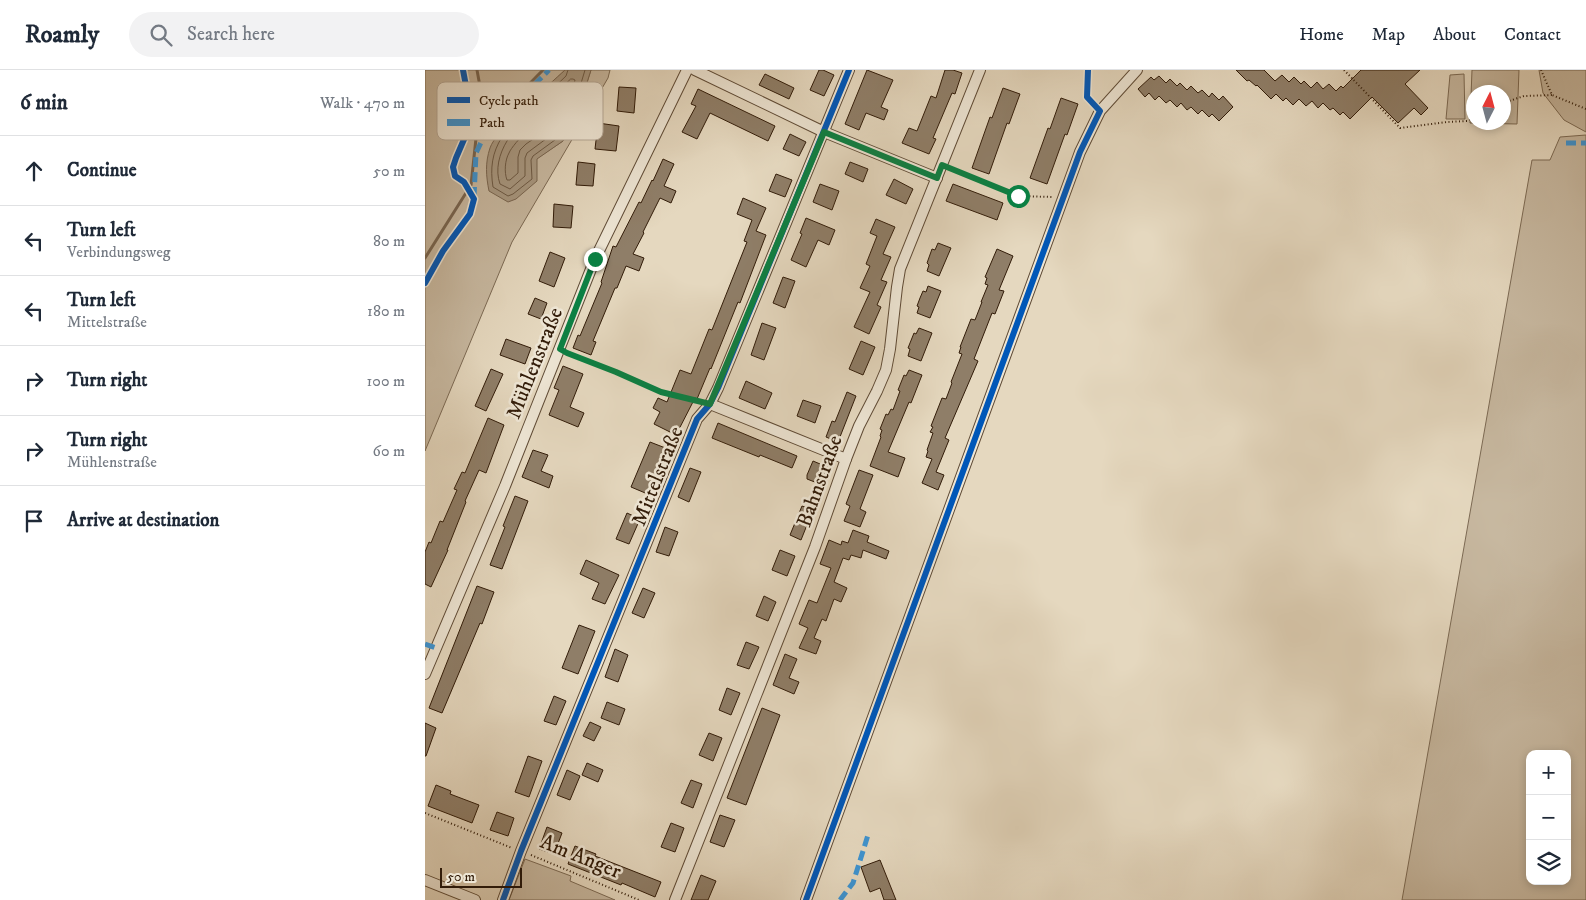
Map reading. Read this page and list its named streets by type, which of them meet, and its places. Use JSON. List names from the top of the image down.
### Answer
{
  "streets": {
    "street": ["Mühlenstraße", "Mittelstraße", "Bahnstraße"],
    "path": ["Am Anger"]
  },
  "crossings": [
    ["Mittelstraße", "Am Anger"]
  ],
  "legend": ["Cycle path", "Path"],
  "scale_bar": "50 m",
  "north": "top",
  "page": {
    "header": "Roamly",
    "search": "Search here",
    "nav": [
      "Home",
      "Map",
      "About",
      "Contact"
    ],
    "heading": ["6 min", "Walk · 470 m"],
    "list": [
      ["Continue", "50 m"],
      ["Turn left", "Verbindungsweg", "80 m"],
      ["Turn left", "Mittelstraße", "180 m"],
      ["Turn right", "100 m"],
      ["Turn right", "Mühlenstraße", "60 m"],
      "Arrive at destination"
    ],
    "map_buttons": ["+", "−"],
    "scale": "50 m"
  }
}
